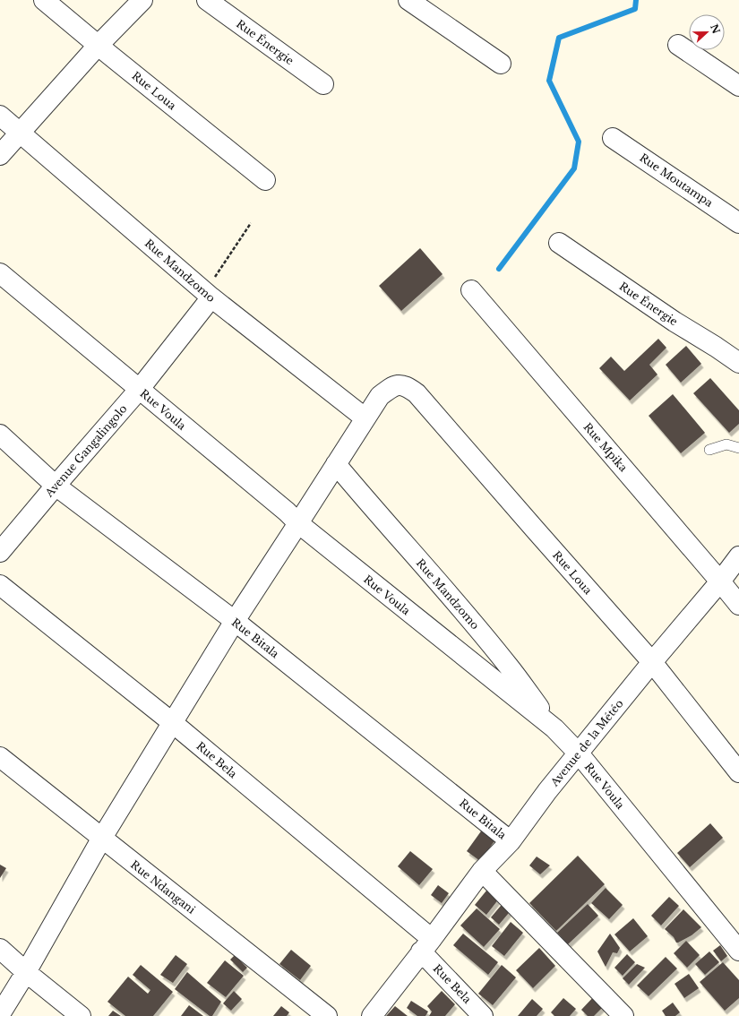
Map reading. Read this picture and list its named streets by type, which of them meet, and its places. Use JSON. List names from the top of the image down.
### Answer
{
  "streets": {
    "street": [
      "Rue Énergie",
      "Rue Loua",
      "Rue Moutampa",
      "Rue Mandzomo",
      "Rue Voula",
      "Rue Mpika",
      "Avenue Gangalingolo",
      "Rue Bitala",
      "Avenue de la Météo",
      "Rue Bela",
      "Rue Ndangani"
    ]
  },
  "crossings": [
    ["Rue Loua", "Rue Mandzomo"],
    ["Rue Loua", "Avenue de la Météo"],
    ["Rue Mandzomo", "Rue Voula"],
    ["Rue Mandzomo", "Avenue Gangalingolo"],
    ["Rue Voula", "Avenue Gangalingolo"],
    ["Rue Voula", "Avenue de la Météo"],
    ["Rue Mpika", "Avenue de la Météo"],
    ["Avenue Gangalingolo", "Rue Bitala"],
    ["Rue Bitala", "Avenue de la Météo"],
    ["Avenue de la Météo", "Rue Bela"]
  ],
  "north": "right"
}
